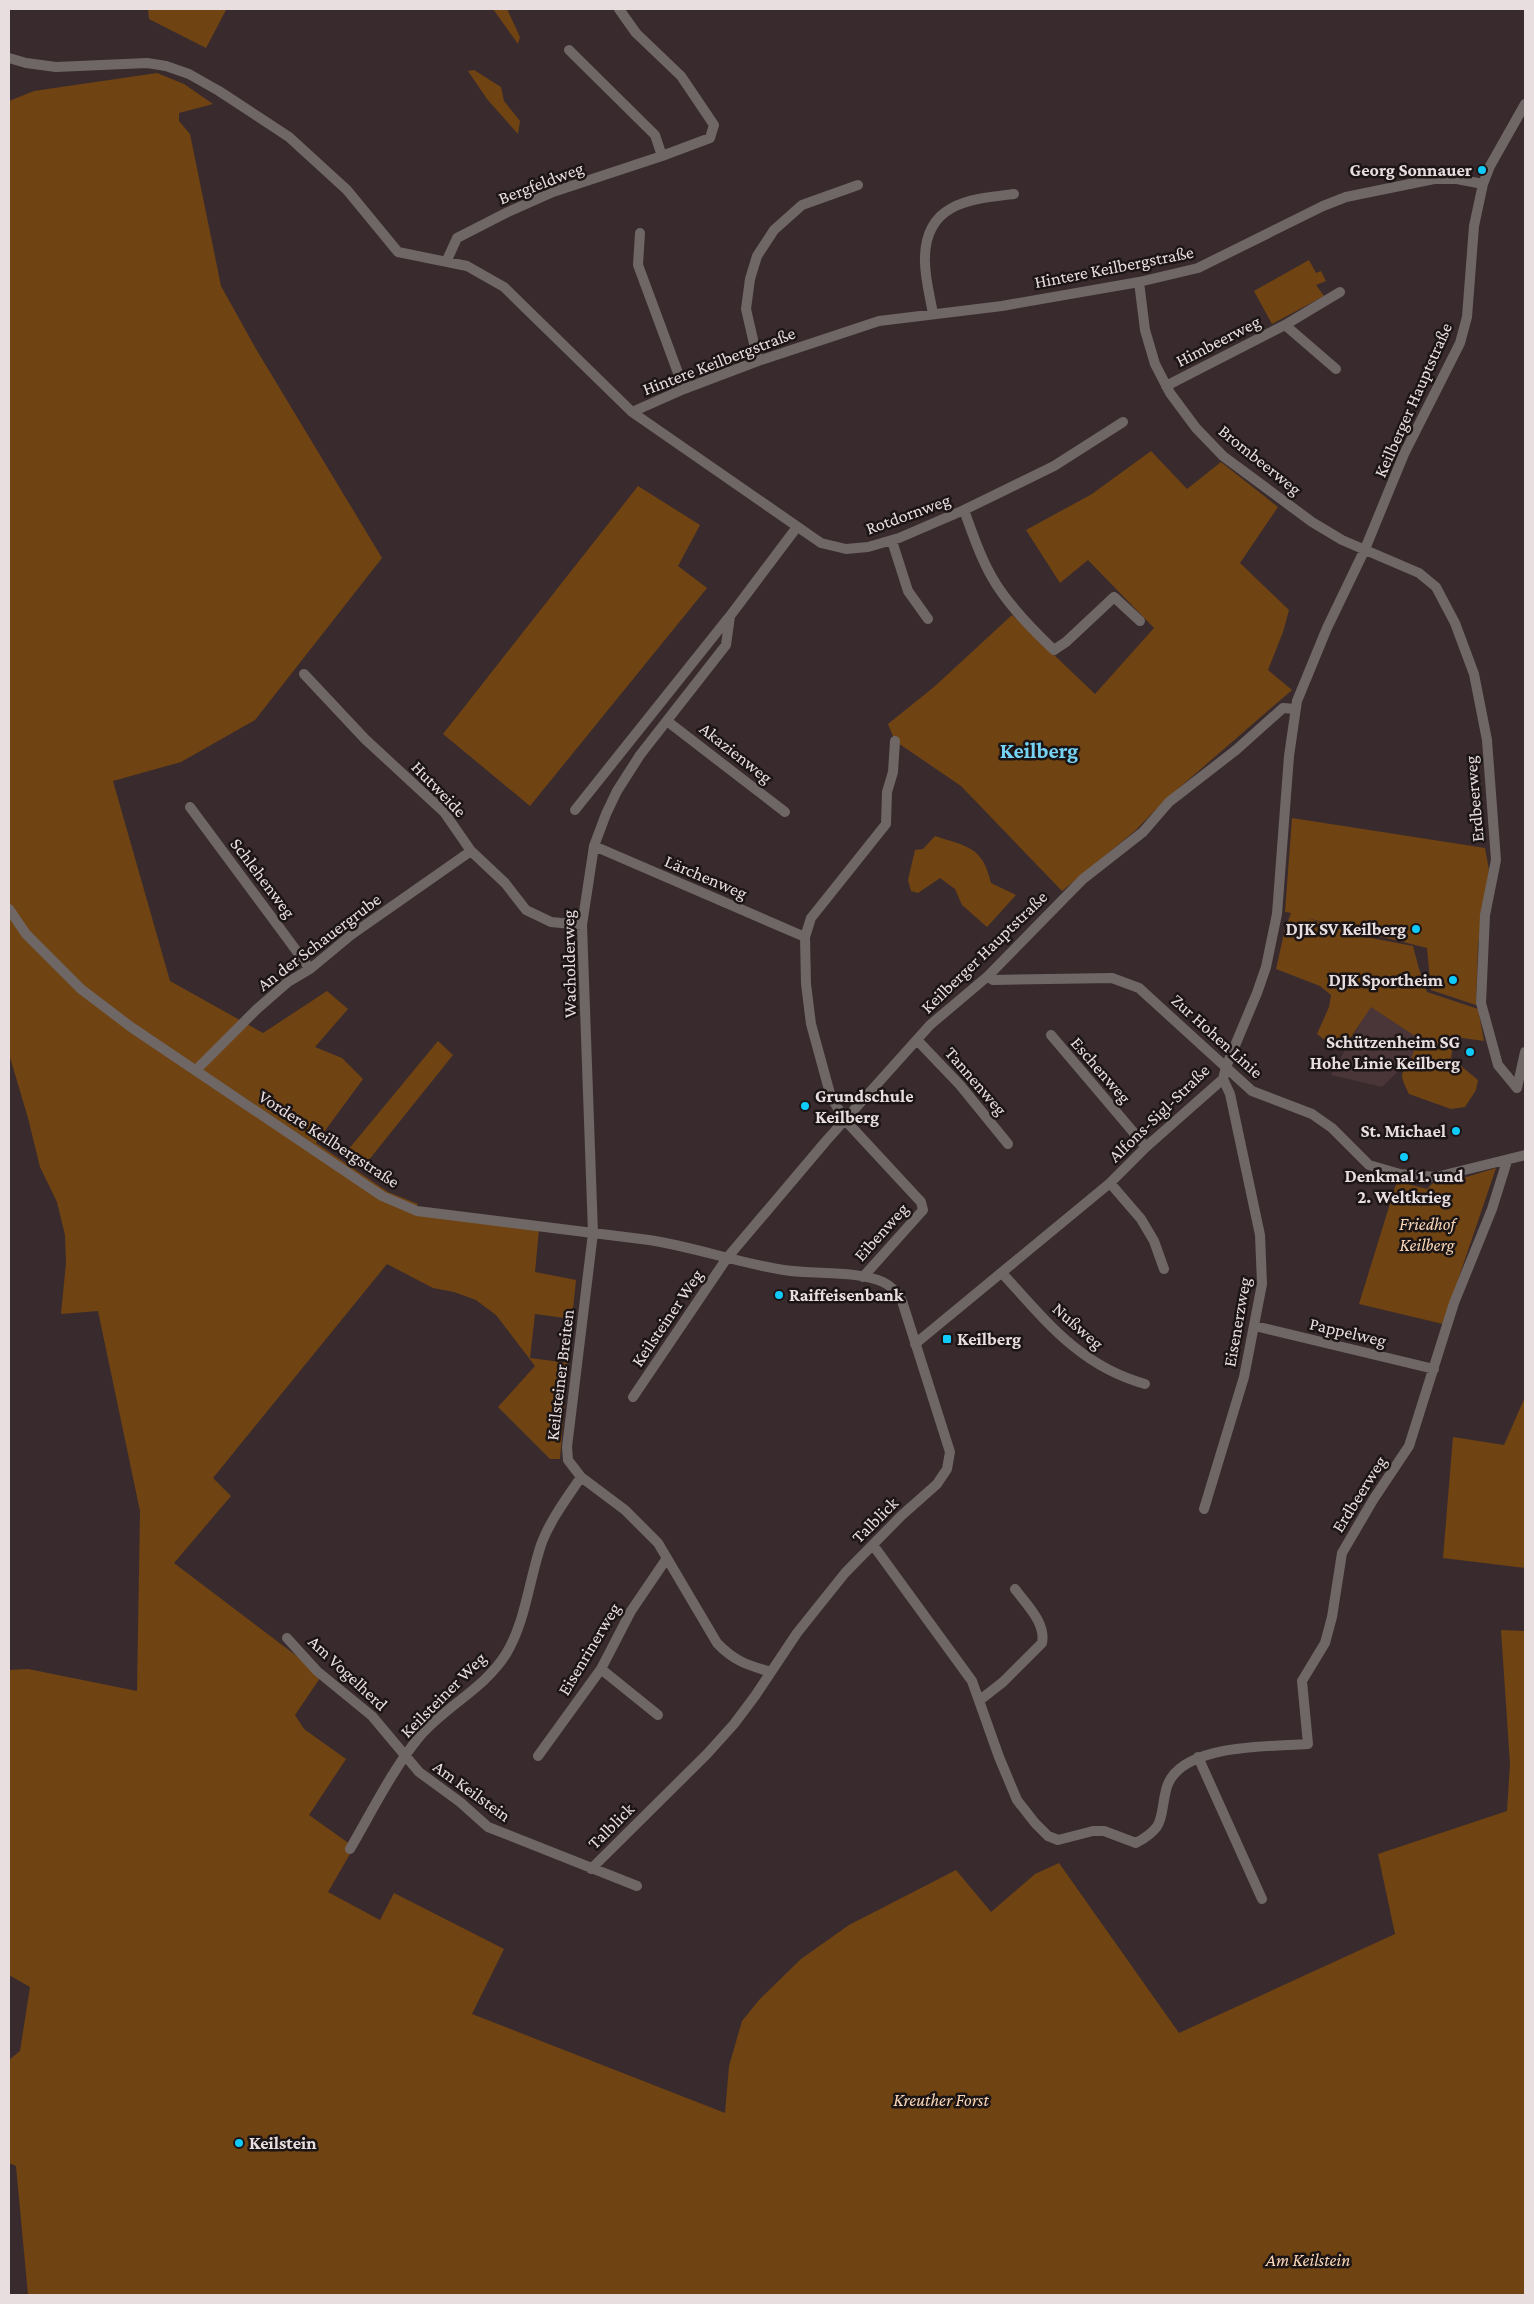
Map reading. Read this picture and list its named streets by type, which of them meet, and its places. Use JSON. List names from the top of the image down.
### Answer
{
  "streets": {
    "street": [
      "Bergfeldweg",
      "Hintere Keilbergstraße",
      "Himbeerweg",
      "Keilberger Hauptstraße",
      "Brombeerweg",
      "Rotdornweg",
      "Akazienweg",
      "Hutweide",
      "Erdbeerweg",
      "Lärchenweg",
      "Schlehenweg",
      "An der Schauergrube",
      "Wacholderweg",
      "Zur Hohen Linie",
      "Eschenweg",
      "Tannenweg",
      "Alfons-Sigl-Straße",
      "Vordere Keilbergstraße",
      "Eibenweg",
      "Keilsteiner Weg",
      "Eisenerzweg",
      "Nußweg",
      "Pappelweg",
      "Keilsteiner Breiten",
      "Talblick",
      "Eisenrinerweg",
      "Am Vogelherd",
      "Am Keilstein"
    ]
  },
  "crossings": [
    ["Bergfeldweg", "Hintere Keilbergstraße"],
    ["Hintere Keilbergstraße", "Keilberger Hauptstraße"],
    ["Hintere Keilbergstraße", "Brombeerweg"],
    ["Hintere Keilbergstraße", "Rotdornweg"],
    ["Himbeerweg", "Brombeerweg"],
    ["Keilberger Hauptstraße", "Brombeerweg"],
    ["Keilberger Hauptstraße", "Erdbeerweg"],
    ["Keilberger Hauptstraße", "Zur Hohen Linie"],
    ["Keilberger Hauptstraße", "Tannenweg"],
    ["Keilberger Hauptstraße", "Alfons-Sigl-Straße"],
    ["Keilberger Hauptstraße", "Vordere Keilbergstraße"],
    ["Keilberger Hauptstraße", "Eibenweg"],
    ["Keilberger Hauptstraße", "Keilsteiner Weg"],
    ["Keilberger Hauptstraße", "Talblick"],
    ["Brombeerweg", "Erdbeerweg"],
    ["Rotdornweg", "Wacholderweg"],
    ["Akazienweg", "Wacholderweg"],
    ["Hutweide", "An der Schauergrube"],
    ["Hutweide", "Wacholderweg"],
    ["Erdbeerweg", "Zur Hohen Linie"],
    ["Erdbeerweg", "Pappelweg"],
    ["Lärchenweg", "Wacholderweg"],
    ["Schlehenweg", "An der Schauergrube"],
    ["An der Schauergrube", "Vordere Keilbergstraße"],
    ["Wacholderweg", "Vordere Keilbergstraße"],
    ["Wacholderweg", "Keilsteiner Breiten"],
    ["Zur Hohen Linie", "Alfons-Sigl-Straße"],
    ["Eschenweg", "Alfons-Sigl-Straße"],
    ["Alfons-Sigl-Straße", "Eisenerzweg"],
    ["Alfons-Sigl-Straße", "Nußweg"],
    ["Alfons-Sigl-Straße", "Talblick"],
    ["Vordere Keilbergstraße", "Keilsteiner Weg"],
    ["Vordere Keilbergstraße", "Keilsteiner Breiten"],
    ["Vordere Keilbergstraße", "Talblick"],
    ["Eibenweg", "Talblick"],
    ["Keilsteiner Weg", "Keilsteiner Breiten"],
    ["Keilsteiner Weg", "Talblick"],
    ["Keilsteiner Weg", "Am Vogelherd"],
    ["Keilsteiner Weg", "Am Keilstein"],
    ["Eisenerzweg", "Pappelweg"],
    ["Keilsteiner Breiten", "Talblick"],
    ["Keilsteiner Breiten", "Eisenrinerweg"],
    ["Talblick", "Am Keilstein"],
    ["Am Vogelherd", "Am Keilstein"]
  ],
  "districts": ["Keilberg"],
  "parks": ["Friedhof Keilberg", "Kreuther Forst", "Am Keilstein"],
  "places": {
    "other": [
      "Georg Sonnauer",
      "DJK SV Keilberg",
      "DJK Sportheim",
      "Schützenheim SG Hohe Linie Keilberg",
      "Grundschule Keilberg",
      "St. Michael",
      "Denkmal 1. und 2. Weltkrieg",
      "Raiffeisenbank",
      "Keilstein"
    ],
    "transit": ["Keilberg"]
  }
}
